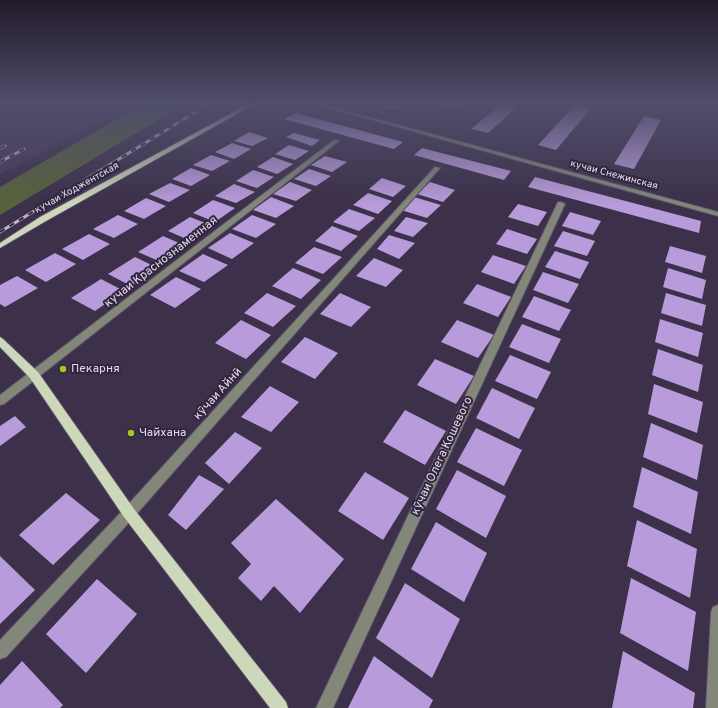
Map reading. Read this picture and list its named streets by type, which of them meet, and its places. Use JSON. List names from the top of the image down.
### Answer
{
  "streets": {
    "main road": ["кучаи Ходжентская"],
    "street": [
      "кучаи Снежинская",
      "кучаи Краснознаменная",
      "кӯчаи Айнӣ",
      "кӯчаи Олега Кошевого"
    ]
  },
  "places": ["Пекарня", "Чайхана"]
}
